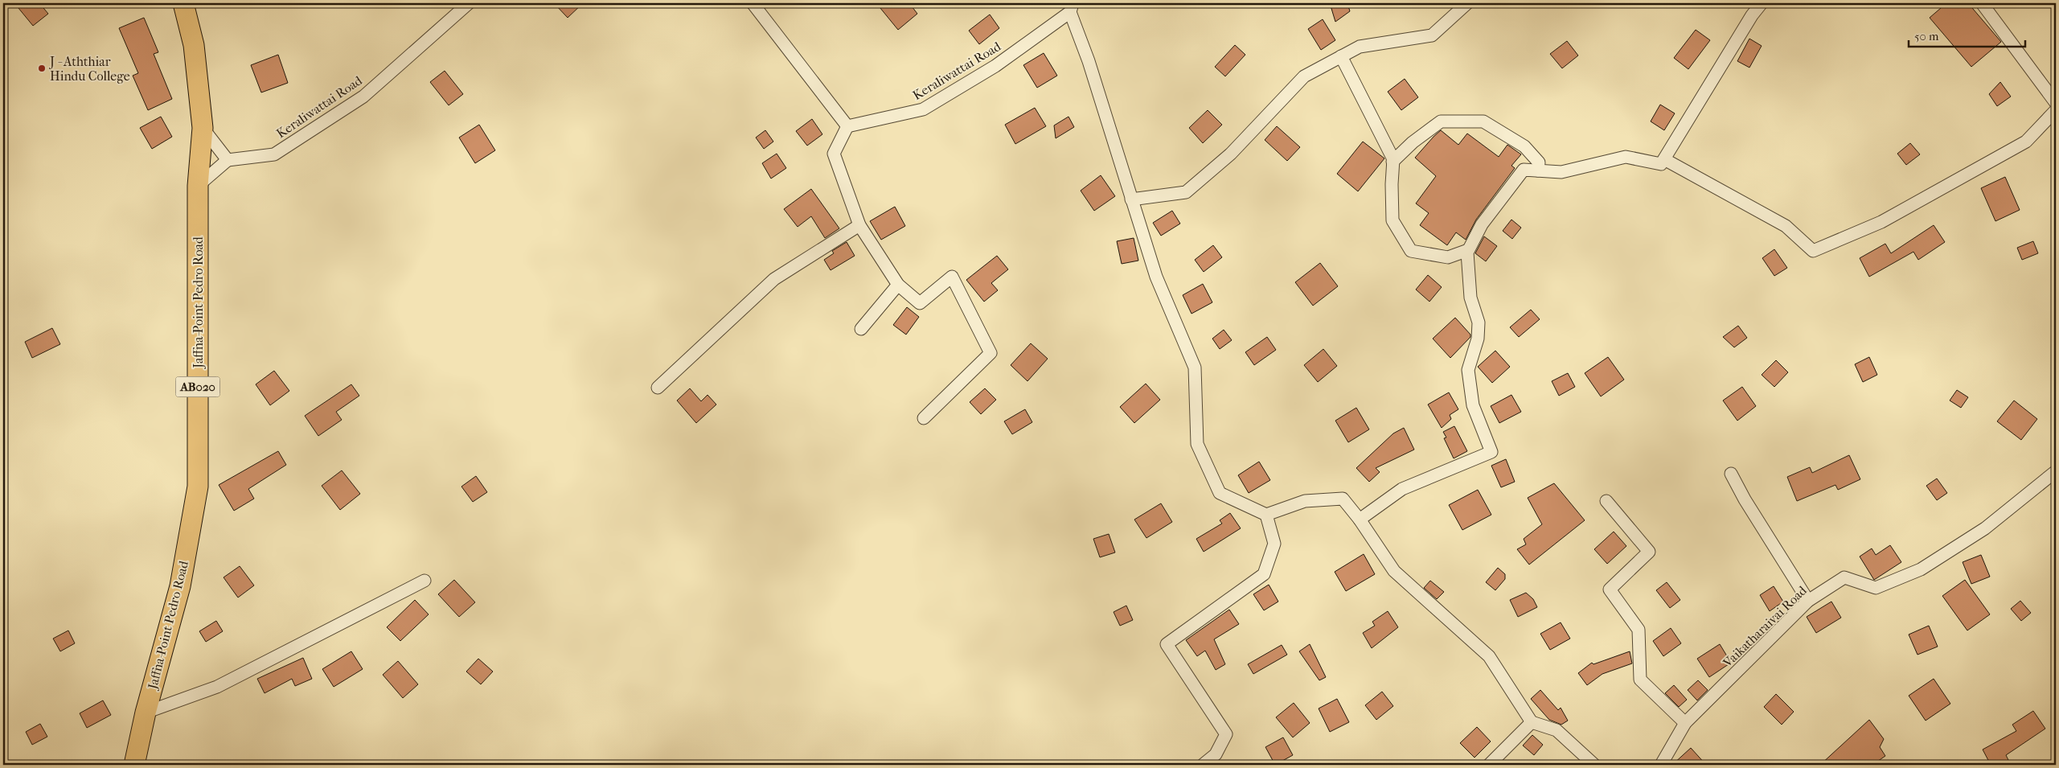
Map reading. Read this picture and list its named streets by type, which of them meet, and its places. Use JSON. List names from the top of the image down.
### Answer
{
  "streets": {
    "main road": ["Jaffna-Point Pedro Road", "AB020"],
    "street": ["Keraliwattai Road", "Vaikatharaivai Road"]
  },
  "places": ["J - Aththiar Hindu College"],
  "scale_bar": "50 m"
}
